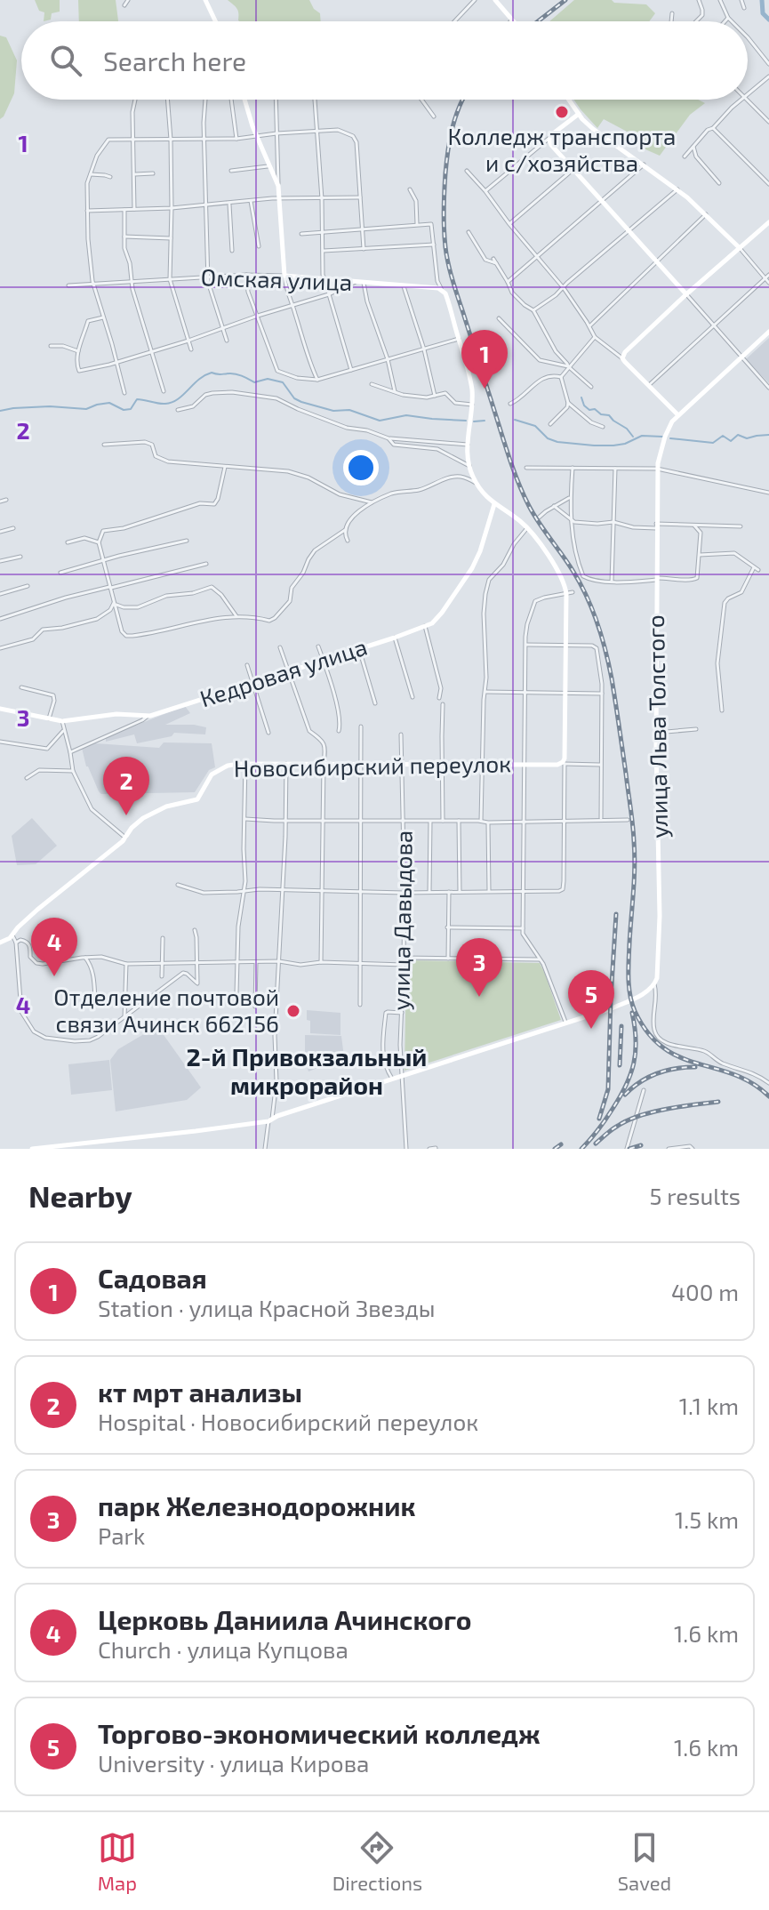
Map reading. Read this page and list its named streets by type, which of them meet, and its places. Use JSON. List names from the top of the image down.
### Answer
{
  "streets": {
    "main road": [
      "Омская улица",
      "Кедровая улица",
      "улица Льва Толстого",
      "Новосибирский переулок"
    ],
    "street": ["улица Давыдова"]
  },
  "crossings": [
    ["Новосибирский переулок", "улица Давыдова"]
  ],
  "districts": ["2-й Привокзальный микрорайон"],
  "places": ["Колледж транспорта и с/хозяйства", "Отделение почтовой связи Ачинск 662156"],
  "page": {
    "search": "Search here",
    "pins": [
      "1",
      "2",
      "4",
      "3",
      "5"
    ],
    "heading": ["Nearby", "5 results"],
    "list": [
      {
        "mark": "1",
        "name": "Садовая",
        "note": "Station · улица Красной Звезды",
        "value": "400 m"
      },
      {
        "mark": "2",
        "name": "кт мрт анализы",
        "note": "Hospital · Новосибирский переулок",
        "value": "1.1 km"
      },
      {
        "mark": "3",
        "name": "парк Железнодорожник",
        "note": "Park",
        "value": "1.5 km"
      },
      {
        "mark": "4",
        "name": "Церковь Даниила Ачинского",
        "note": "Church · улица Купцова",
        "value": "1.6 km"
      },
      {
        "mark": "5",
        "name": "Торгово-экономический колледж",
        "note": "University · улица Кирова",
        "value": "1.6 km"
      }
    ],
    "nav": ["Map", "Directions", "Saved"]
  },
  "grid": {
    "rows": [
      "1",
      "2",
      "3",
      "4"
    ]
  }
}
